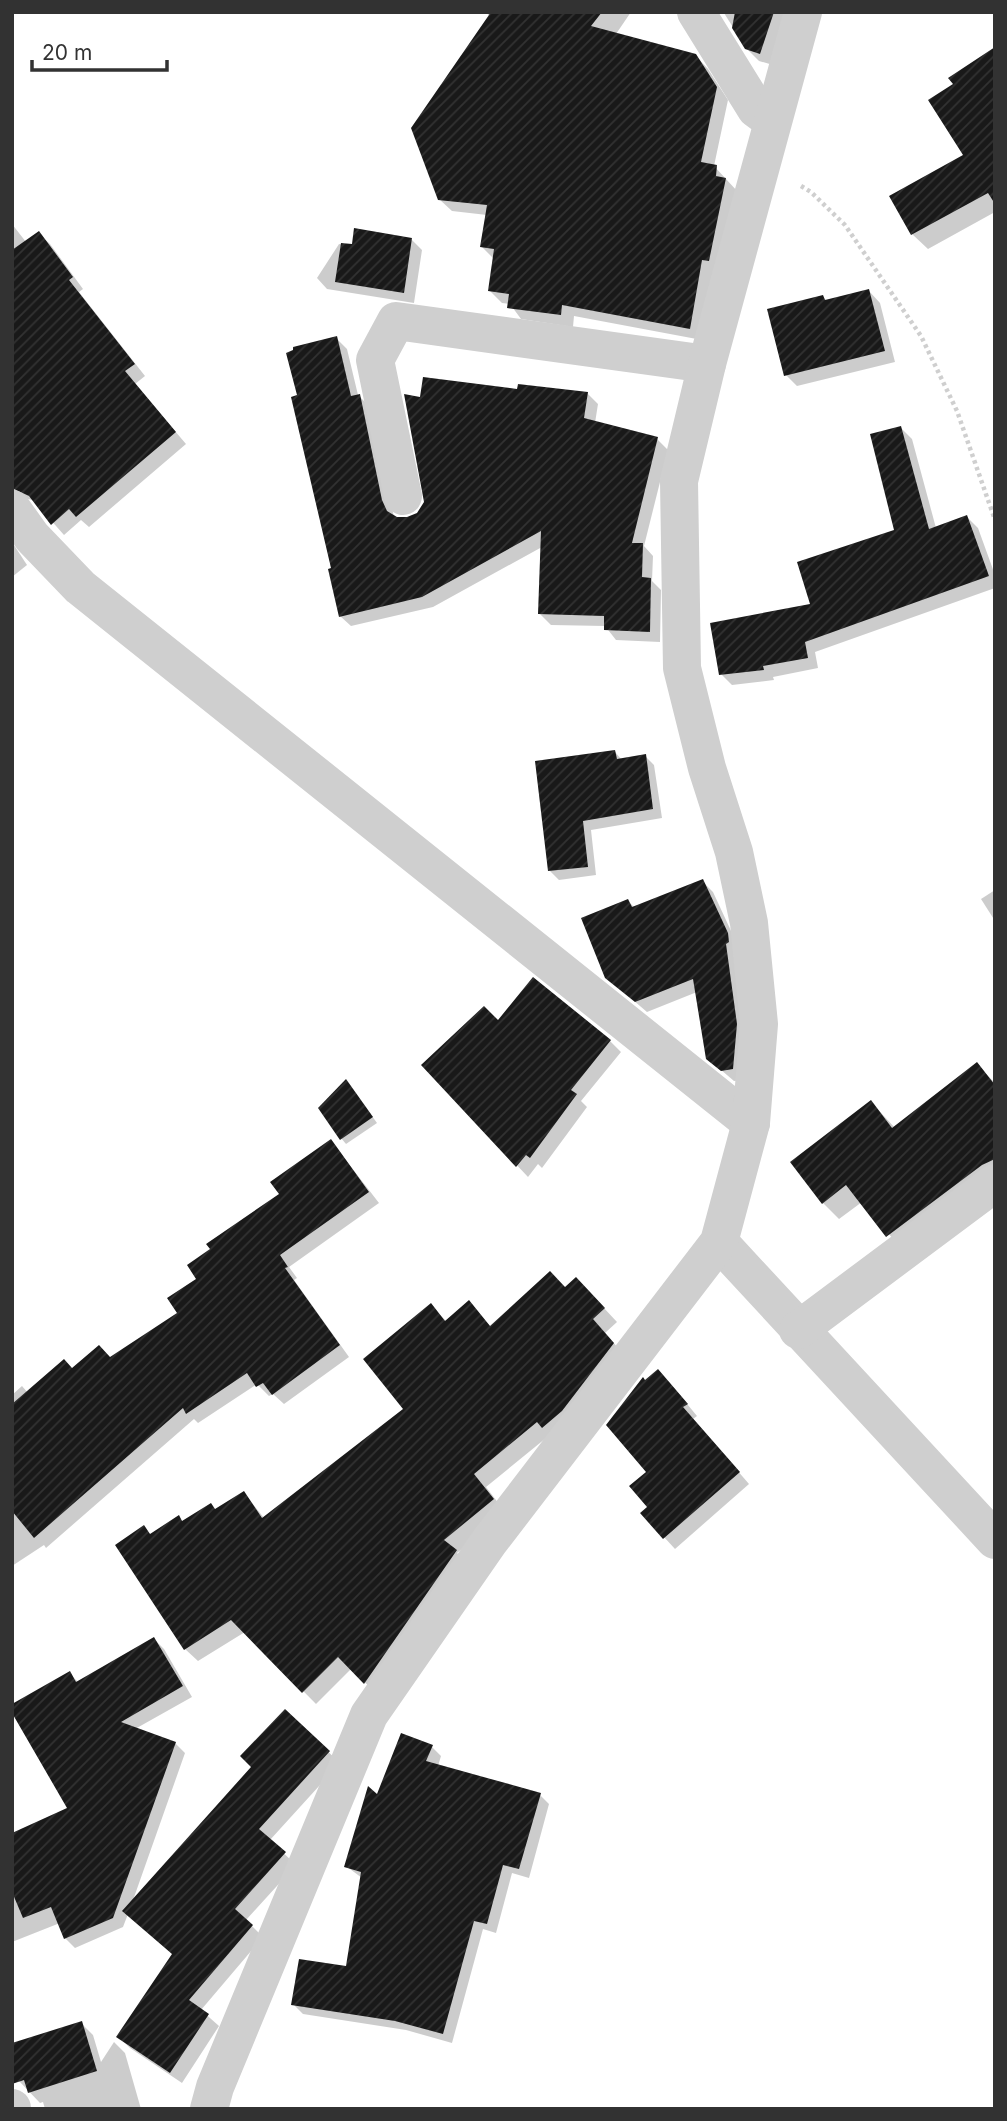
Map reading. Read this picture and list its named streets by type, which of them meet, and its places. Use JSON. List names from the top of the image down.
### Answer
{
  "scale_bar": "20 m"
}
